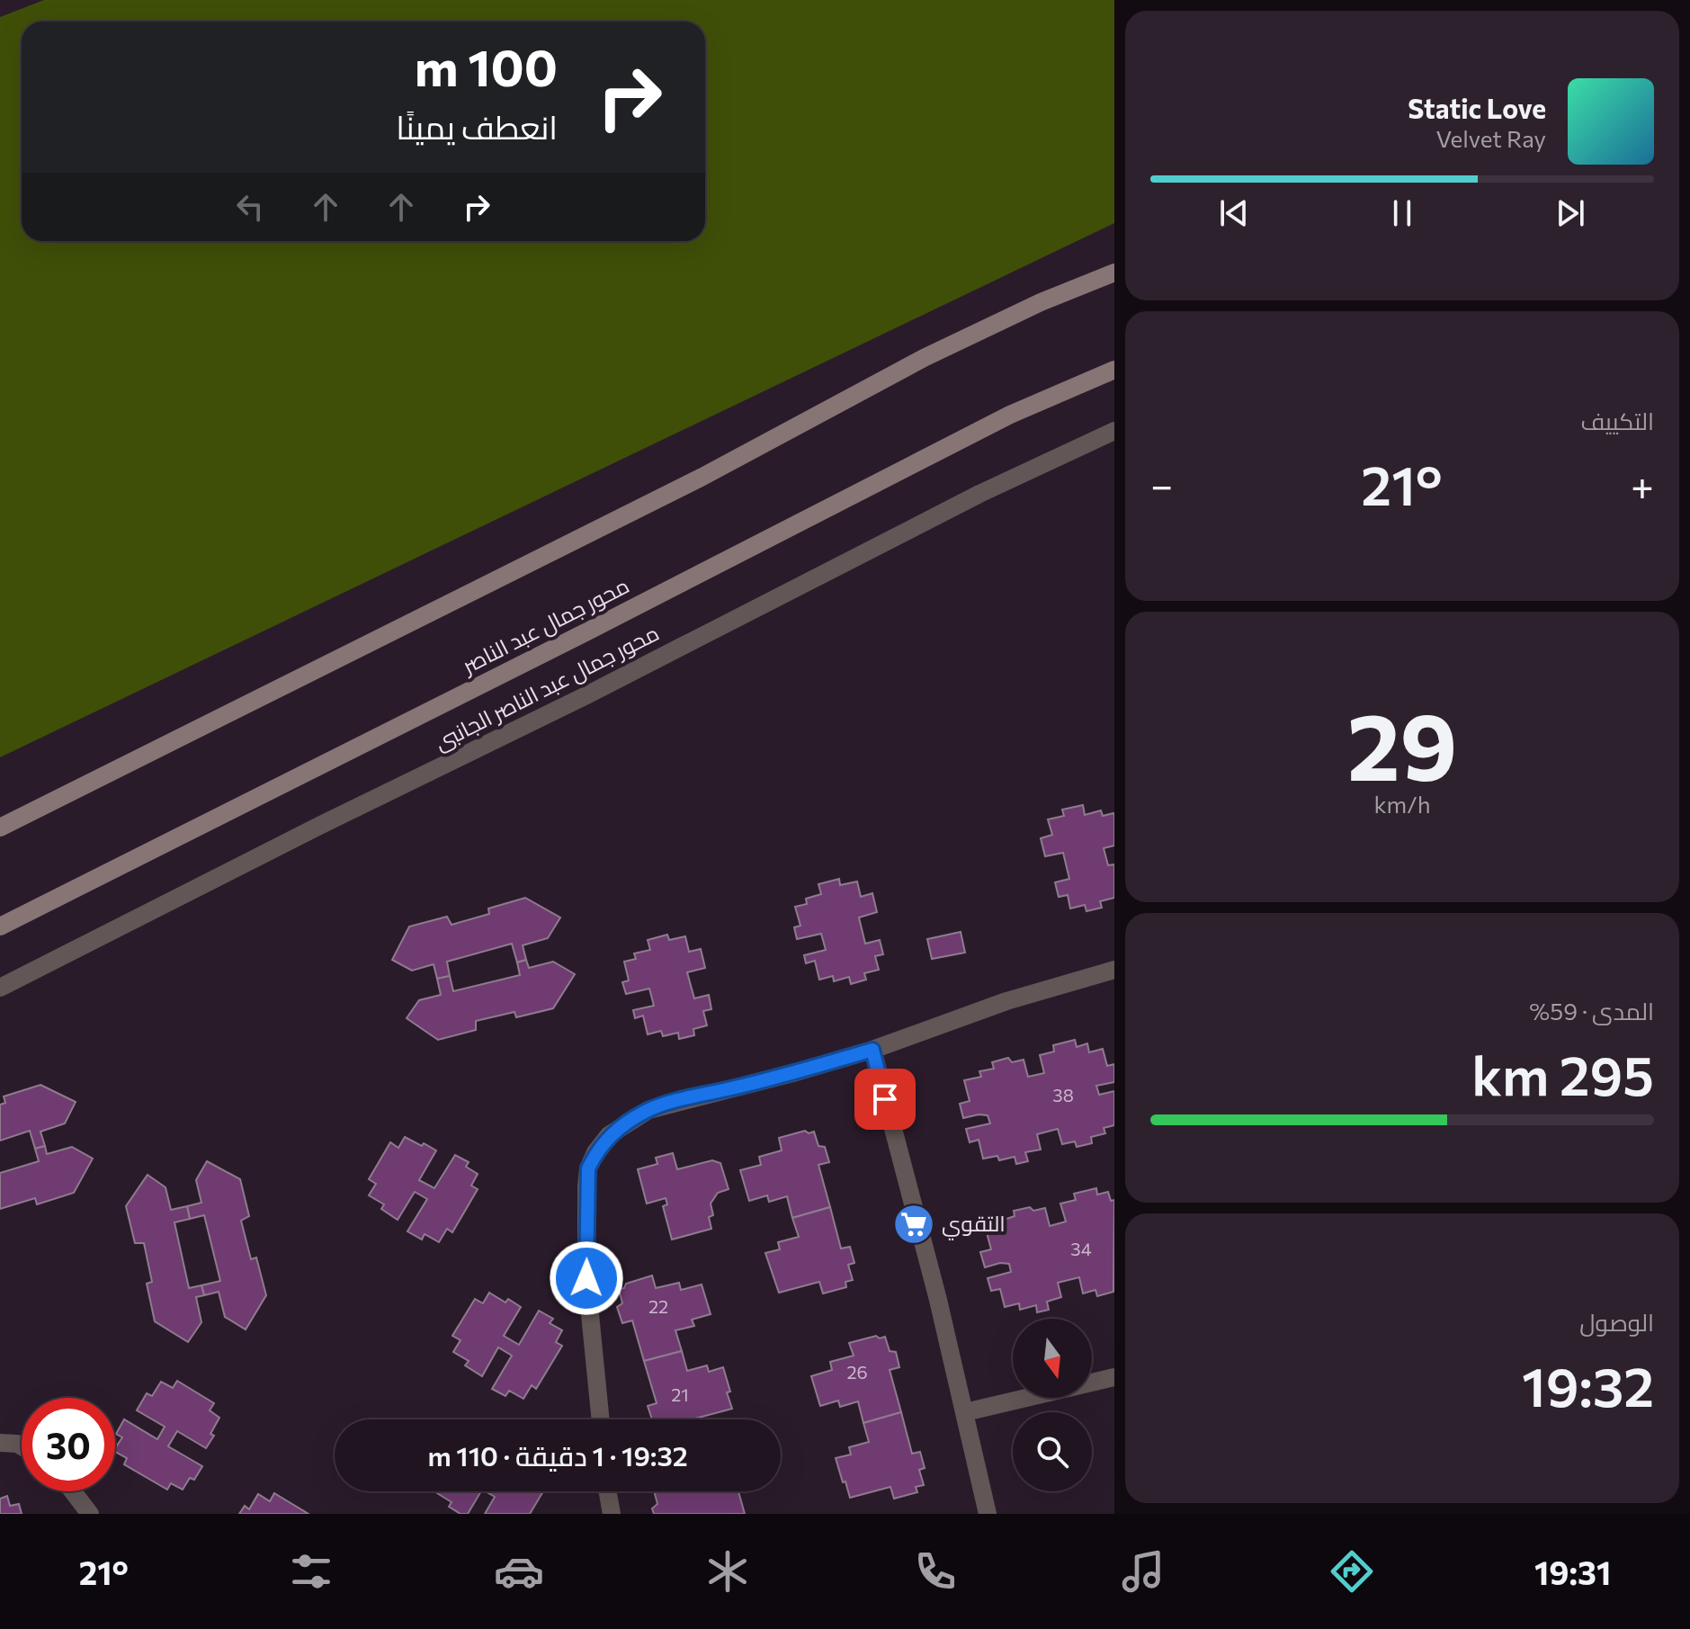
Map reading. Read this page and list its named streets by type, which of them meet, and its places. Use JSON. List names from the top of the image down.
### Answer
{
  "streets": {
    "main road": ["محور جمال عبد الناصر"],
    "street": ["محور جمال عبد الناصر الجانبى"]
  },
  "places": {
    "supermarket": ["التقوي"]
  },
  "house_numbers": [
    "38",
    "34",
    "22",
    "26",
    "21"
  ],
  "north": "bottom",
  "page": {
    "turn": ["100 m", "انعطف يمينًا"],
    "song": ["Static Love", "Velvet Ray"],
    "tile": [
      "التكييف",
      ["29", "km/h"],
      ["المدى · 59%", "295 km"],
      ["الوصول", "19:32"]
    ],
    "heat": ["−", "21°", "+"],
    "limit": "30",
    "trip": "19:32 · 1 دقيقة · 110 m",
    "tabs": ["19:31", "21°"]
  }
}
